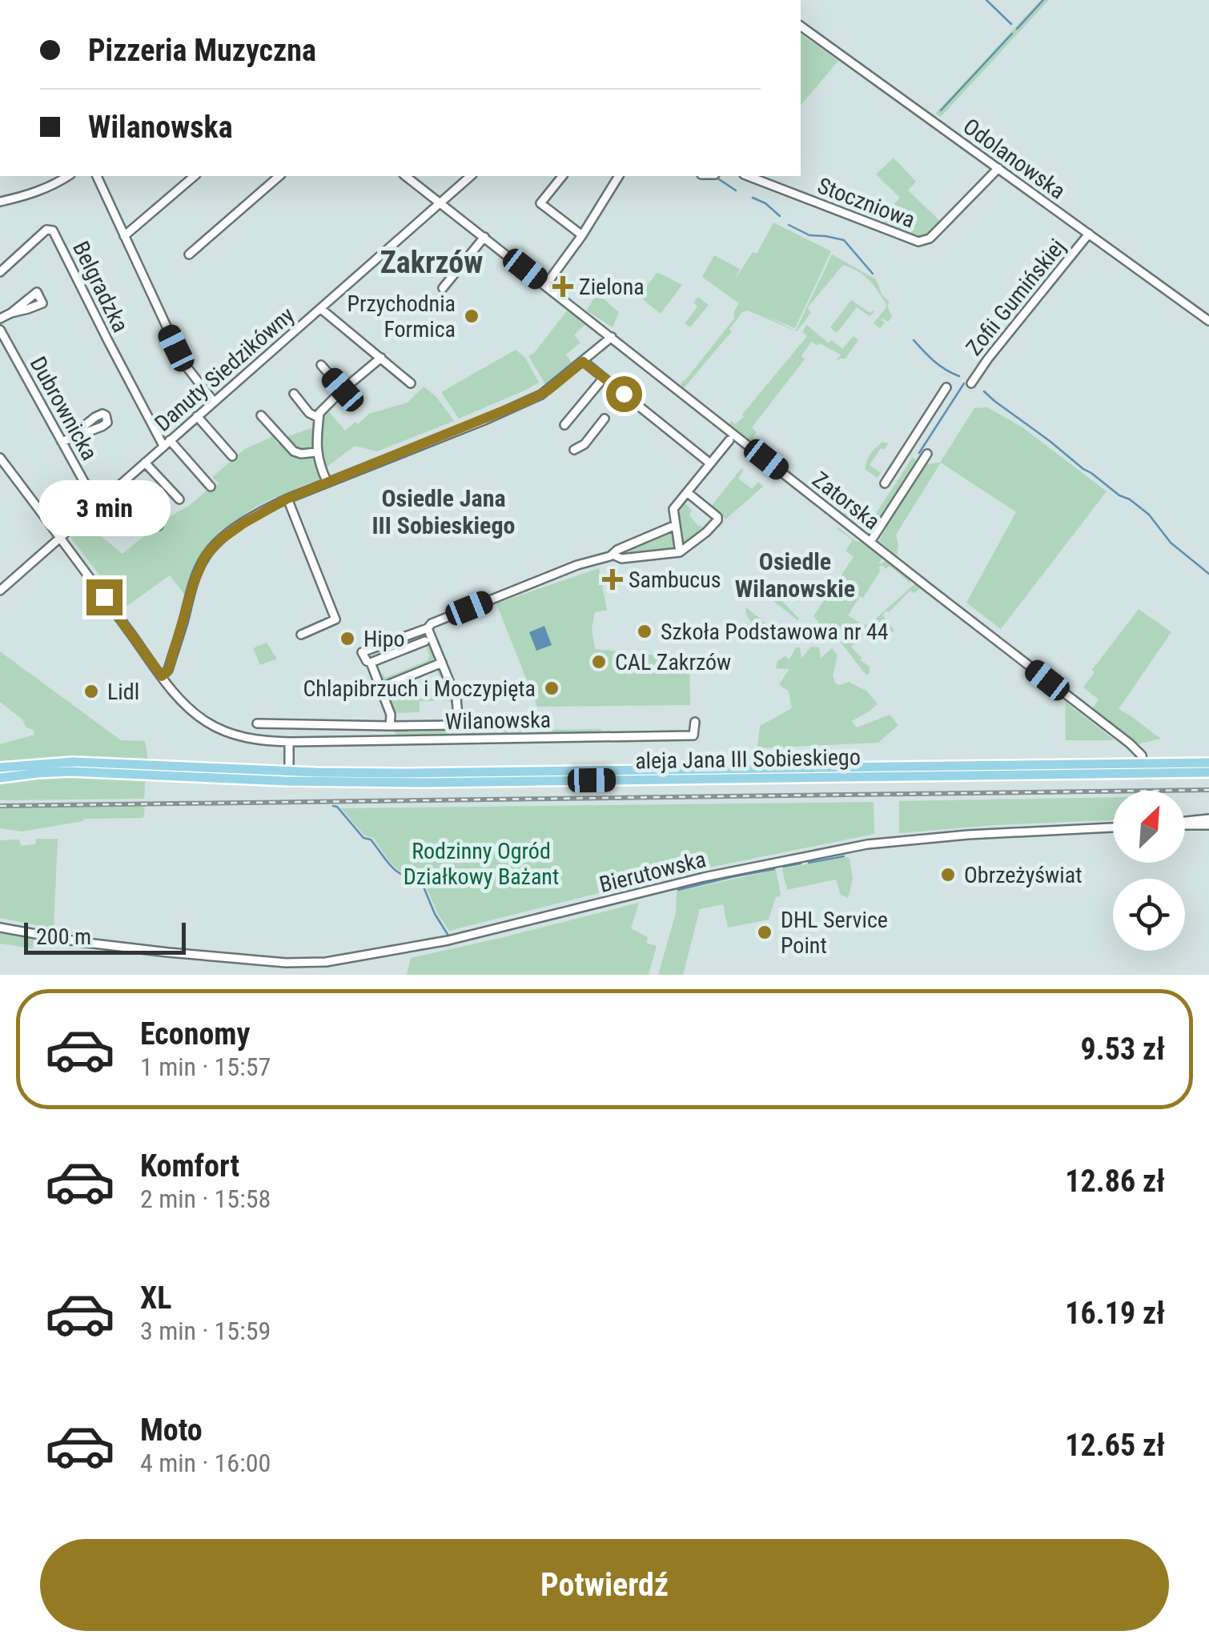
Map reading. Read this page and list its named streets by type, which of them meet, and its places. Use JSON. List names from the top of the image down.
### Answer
{
  "streets": {
    "main road": ["aleja Jana III Sobieskiego"],
    "street": [
      "Odolanowska",
      "Stoczniowa",
      "Belgradzka",
      "Zofii Gumińskiej",
      "Danuty Siedzikówny",
      "Dubrownicka",
      "Zatorska",
      "Wilanowska",
      "Bierutowska"
    ]
  },
  "crossings": [
    ["Odolanowska", "Stoczniowa"],
    ["Odolanowska", "Zofii Gumińskiej"],
    ["Belgradzka", "Danuty Siedzikówny"],
    ["Danuty Siedzikówny", "Dubrownicka"],
    ["Danuty Siedzikówny", "Zatorska"],
    ["Danuty Siedzikówny", "Wilanowska"],
    ["Zatorska", "aleja Jana III Sobieskiego"]
  ],
  "districts": ["Zakrzów", "Osiedle Jana III Sobieskiego", "Osiedle Wilanowskie"],
  "parks": ["Rodzinny Ogród Działkowy Bażant"],
  "places": {
    "health": ["Zielona", "Sambucus"],
    "other": [
      "Przychodnia Formica",
      "Szkoła Podstawowa nr 44",
      "Hipo",
      "CAL Zakrzów",
      "Chlapibrzuch i Moczypięta",
      "Lidl",
      "Obrzeżyświat",
      "DHL Service Point"
    ]
  },
  "scale_bar": "200 m",
  "north": "top right",
  "page": {
    "banner": ["Pizzeria Muzyczna", "Wilanowska"],
    "bubble": "3 min",
    "scale": "200 m",
    "list": [
      {
        "name": "Economy",
        "note": "1 min · 15:57",
        "value": "9.53 zł"
      },
      {
        "name": "Komfort",
        "note": "2 min · 15:58",
        "value": "12.86 zł"
      },
      {
        "name": "XL",
        "note": "3 min · 15:59",
        "value": "16.19 zł"
      },
      {
        "name": "Moto",
        "note": "4 min · 16:00",
        "value": "12.65 zł"
      }
    ],
    "buttons": "Potwierdź"
  }
}
